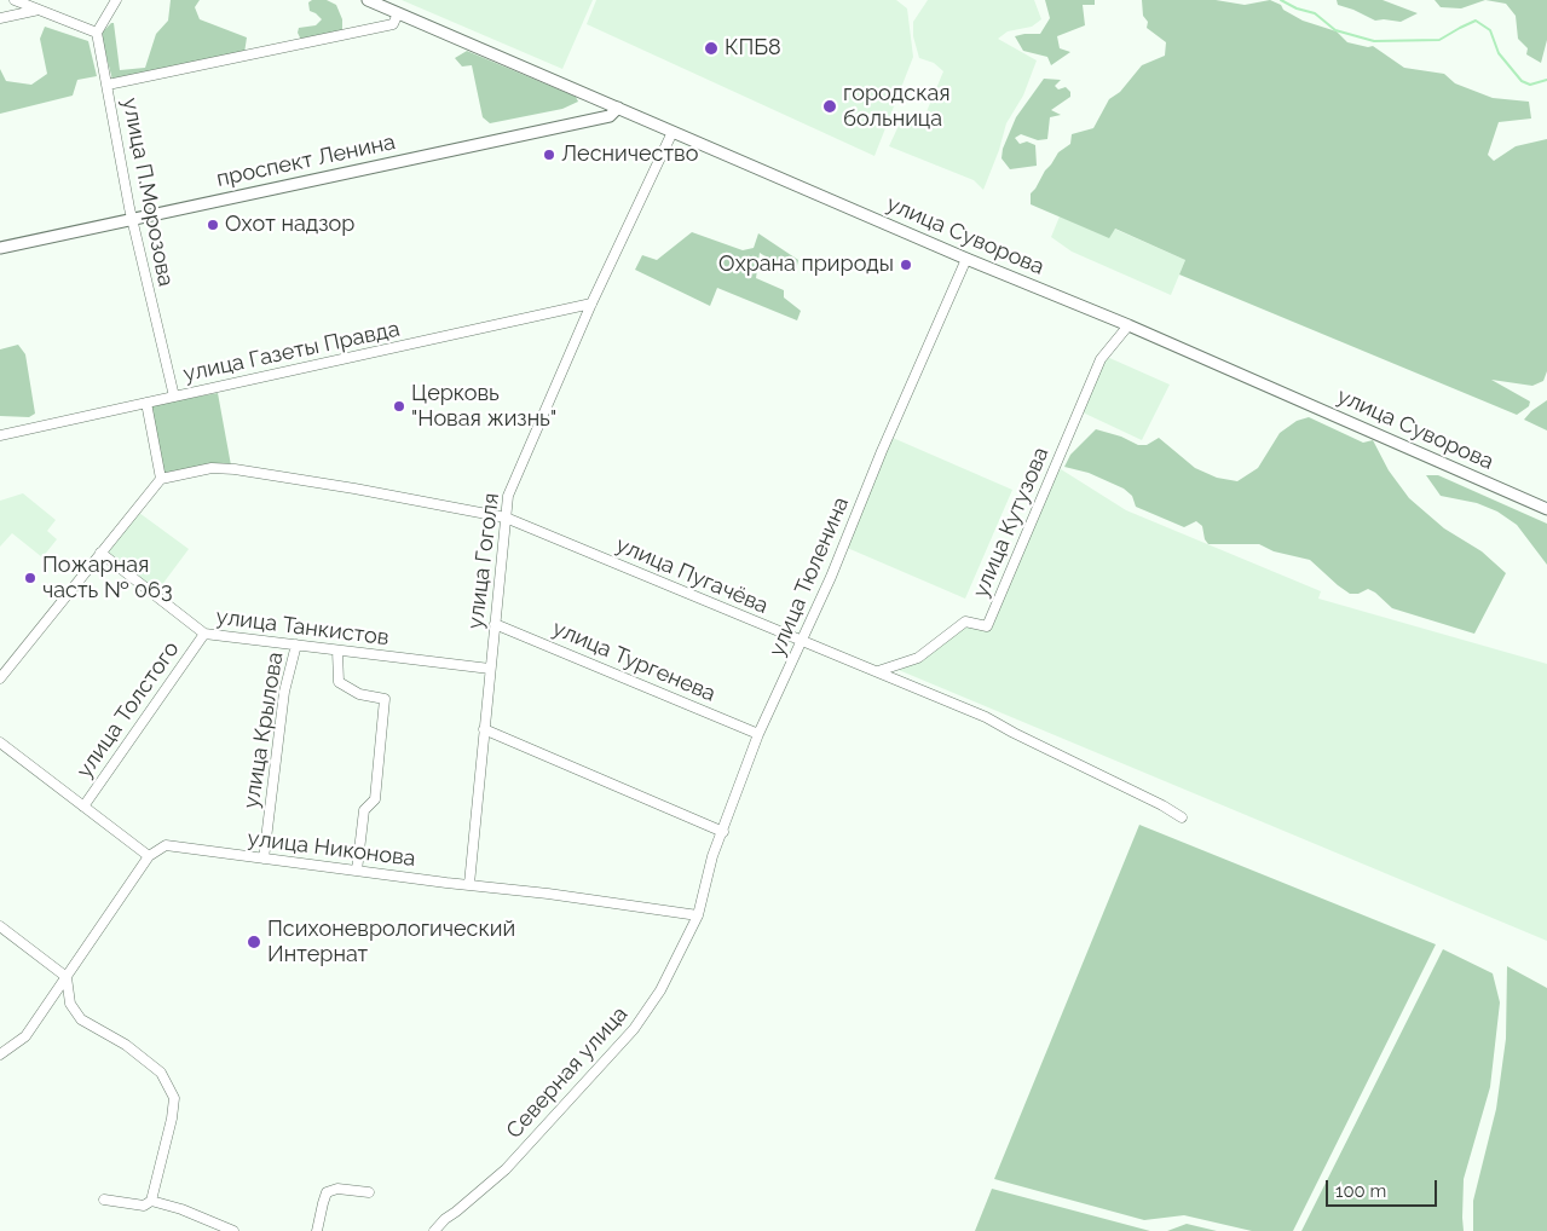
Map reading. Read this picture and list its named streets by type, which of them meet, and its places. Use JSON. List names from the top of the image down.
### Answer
{
  "streets": {
    "main road": ["проспект Ленина", "улица Суворова"],
    "street": [
      "улица П.Морозова",
      "улица Газеты Правда",
      "улица Кутузова",
      "улица Гоголя",
      "улица Пугачёва",
      "улица Тюленина",
      "улица Танкистов",
      "улица Тургенева",
      "улица Толстого",
      "улица Крылова",
      "улица Никонова",
      "Северная улица"
    ]
  },
  "crossings": [
    ["проспект Ленина", "улица П.Морозова"],
    ["проспект Ленина", "улица Суворова"],
    ["улица П.Морозова", "улица Газеты Правда"],
    ["улица Суворова", "улица Кутузова"],
    ["улица Суворова", "улица Гоголя"],
    ["улица Суворова", "улица Тюленина"],
    ["улица Газеты Правда", "улица Гоголя"],
    ["улица Кутузова", "улица Пугачёва"],
    ["улица Гоголя", "улица Пугачёва"],
    ["улица Гоголя", "улица Танкистов"],
    ["улица Гоголя", "улица Тургенева"],
    ["улица Гоголя", "улица Никонова"],
    ["улица Пугачёва", "улица Тюленина"],
    ["улица Тюленина", "улица Тургенева"],
    ["улица Тюленина", "улица Никонова"],
    ["улица Тюленина", "Северная улица"],
    ["улица Танкистов", "улица Толстого"],
    ["улица Танкистов", "улица Крылова"],
    ["улица Крылова", "улица Никонова"],
    ["улица Никонова", "Северная улица"]
  ],
  "places": [
    "КПБ8",
    "городская больница",
    "Лесничество",
    "Охот надзор",
    "Охрана природы",
    "Церковь \"Новая жизнь\"",
    "Пожарная часть № 063",
    "Психоневрологический Интернат"
  ],
  "scale_bar": "100 m"
}
